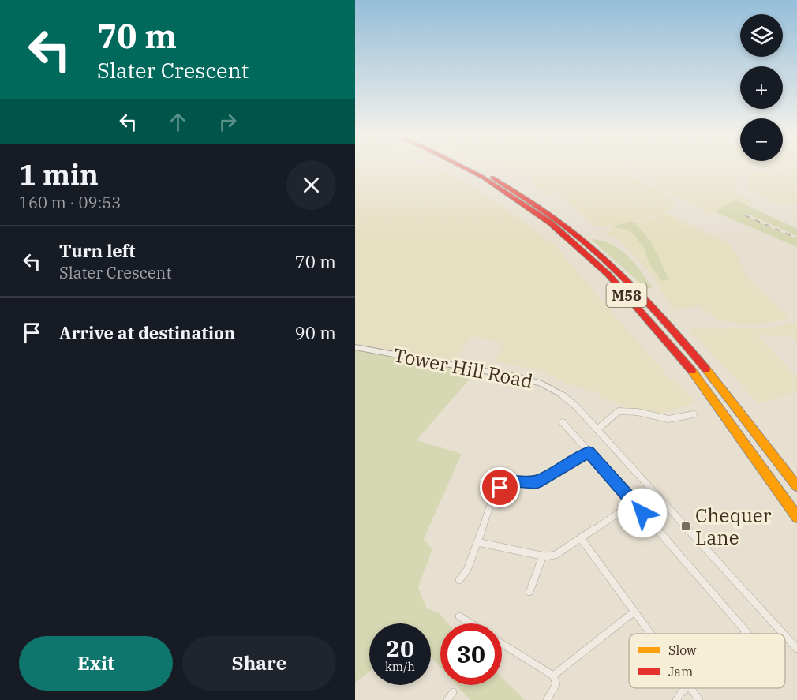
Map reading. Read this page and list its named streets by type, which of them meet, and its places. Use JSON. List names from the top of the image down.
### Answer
{
  "streets": {
    "highway": ["M58"],
    "street": ["Tower Hill Road"]
  },
  "places": {
    "transit": ["Chequer Lane"]
  },
  "legend": ["Slow", "Jam"],
  "page": {
    "turn": ["70 m", "Slater Crescent"],
    "map_buttons": ["+", "−"],
    "heading": ["1 min", "160 m · 09:53"],
    "list": [
      {
        "name": "Turn left",
        "note": "Slater Crescent",
        "value": "70 m"
      },
      {
        "name": "Arrive at destination",
        "value": "90 m"
      }
    ],
    "speed": "20 km/h",
    "limit": "30",
    "buttons": ["Exit", "Share"]
  }
}
